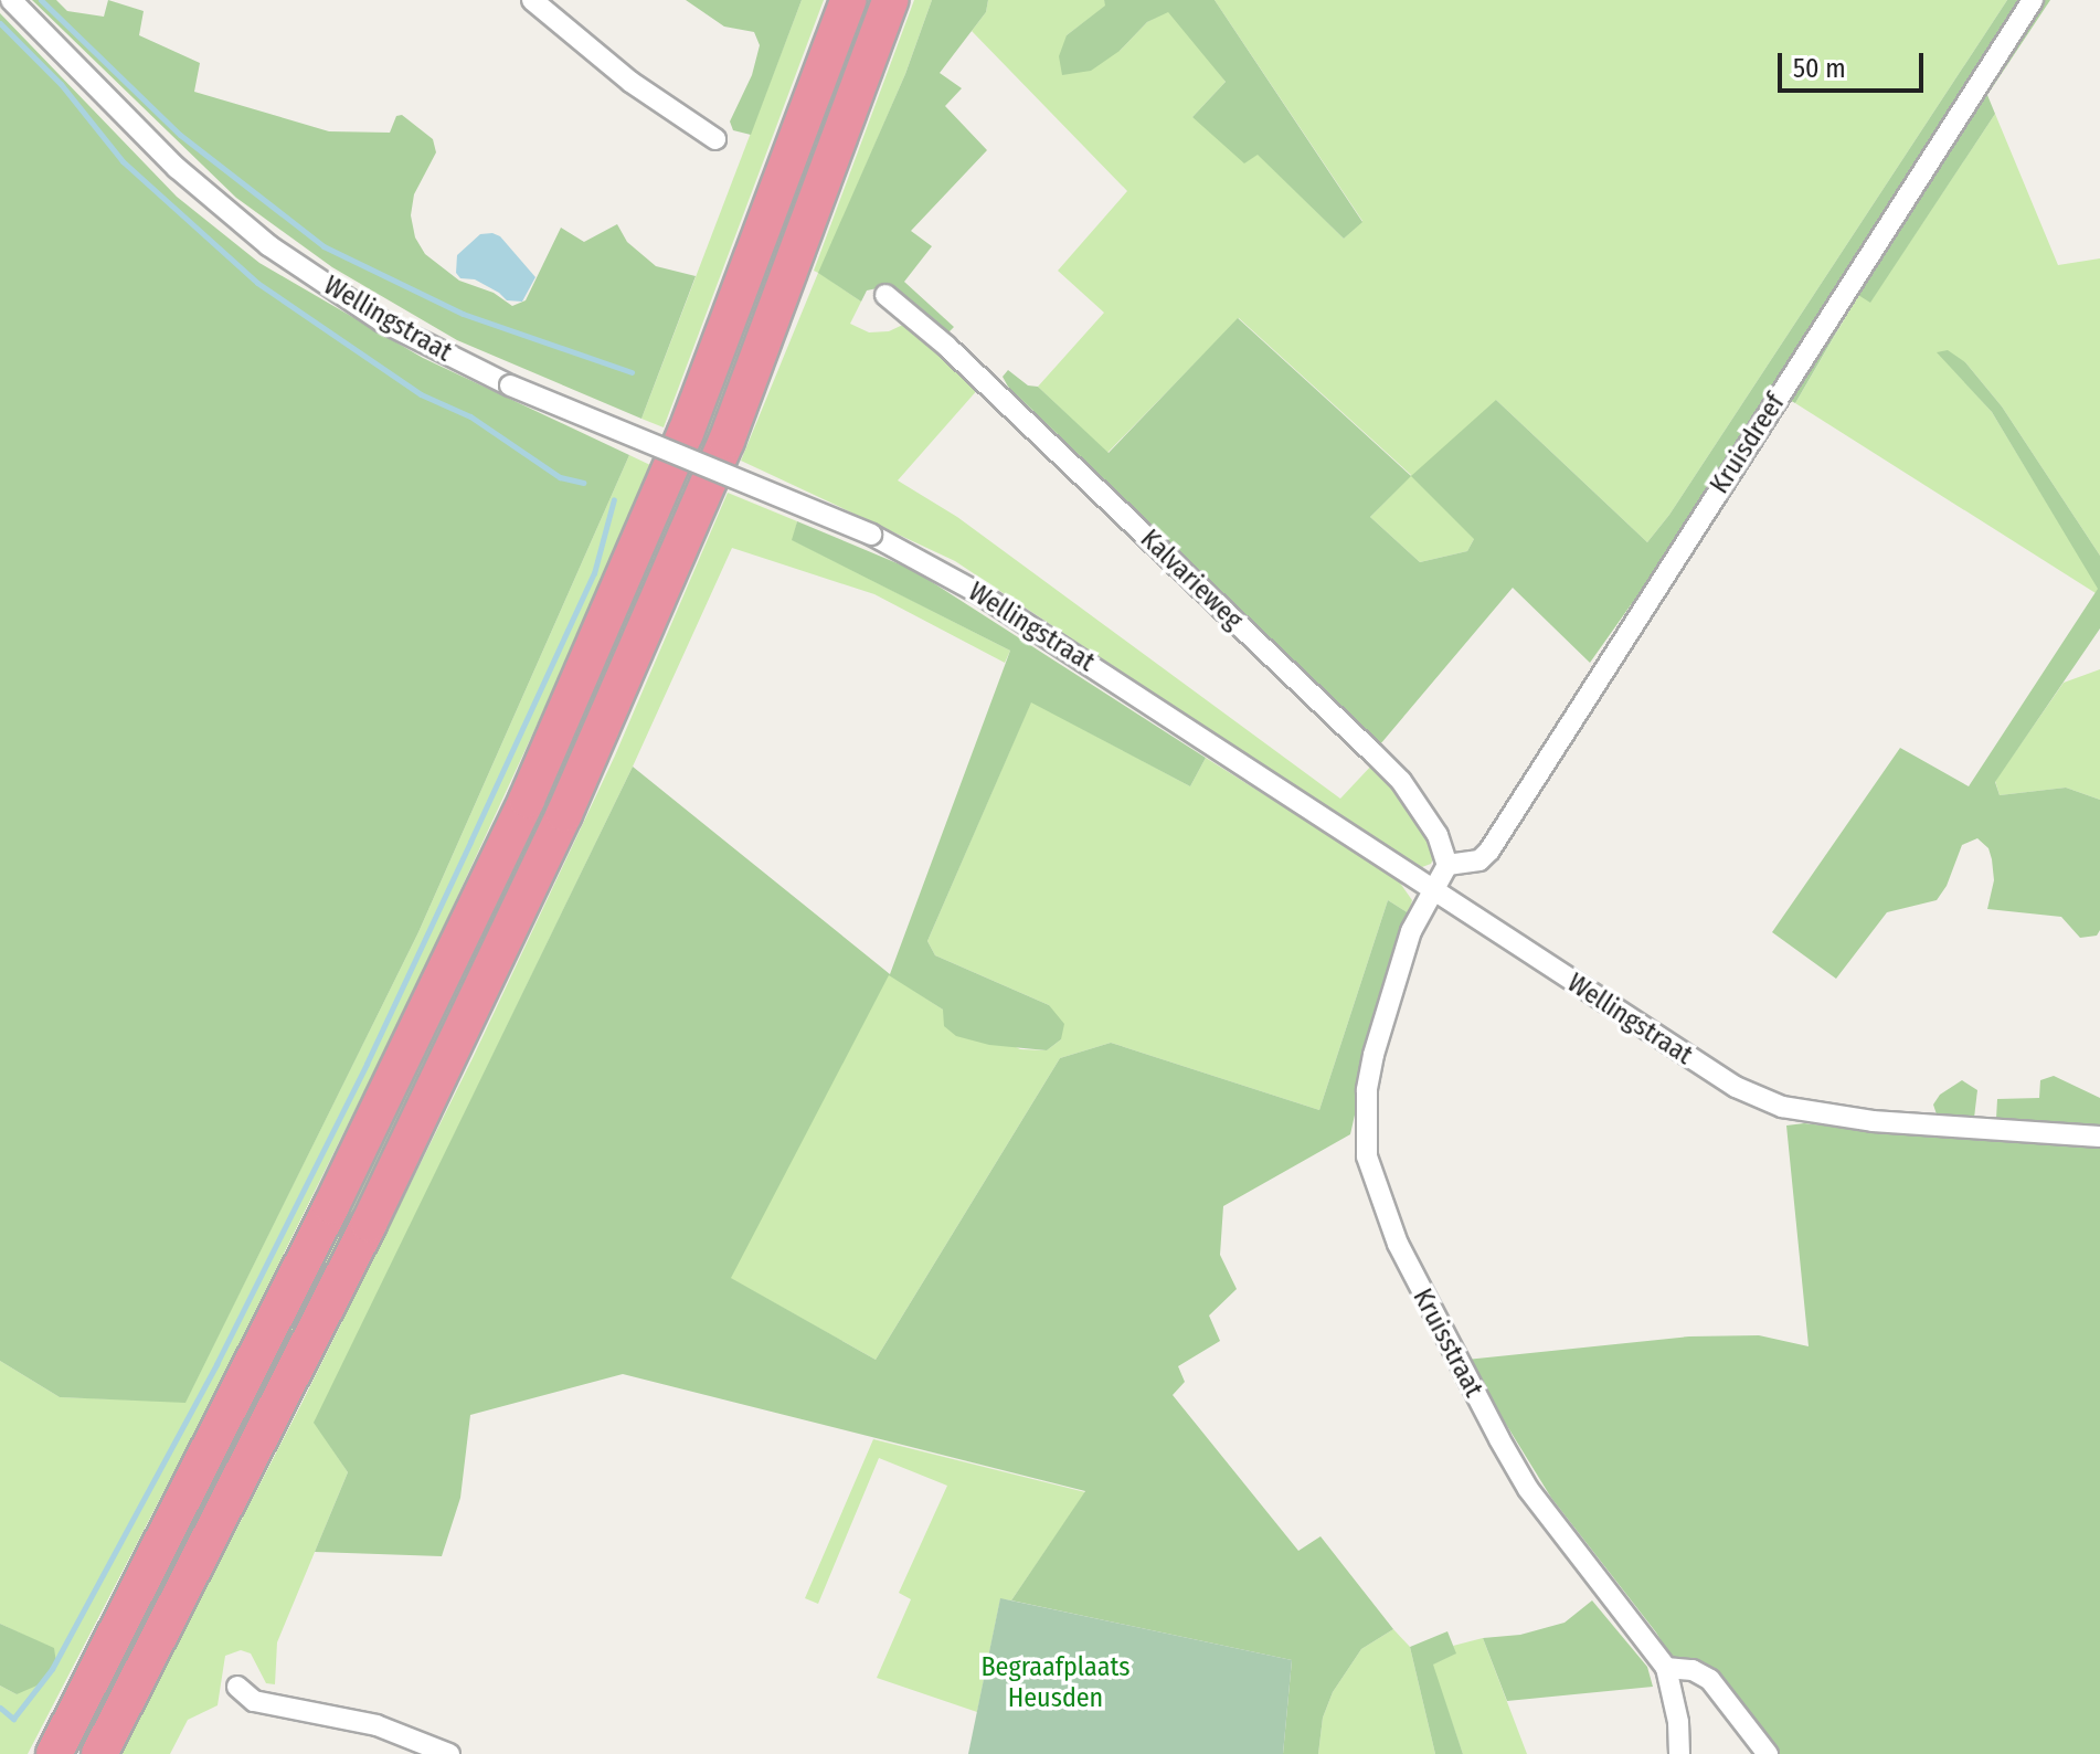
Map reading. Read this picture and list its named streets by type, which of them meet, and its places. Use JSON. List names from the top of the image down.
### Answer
{
  "streets": {
    "street": [
      "Wellingstraat",
      "Kruisdreef",
      "Kalvarieweg",
      "Kruisstraat"
    ]
  },
  "crossings": [
    ["Wellingstraat", "Kruisstraat"],
    ["Kruisdreef", "Kalvarieweg"]
  ],
  "parks": ["Begraafplaats Heusden"],
  "scale_bar": "50 m"
}
